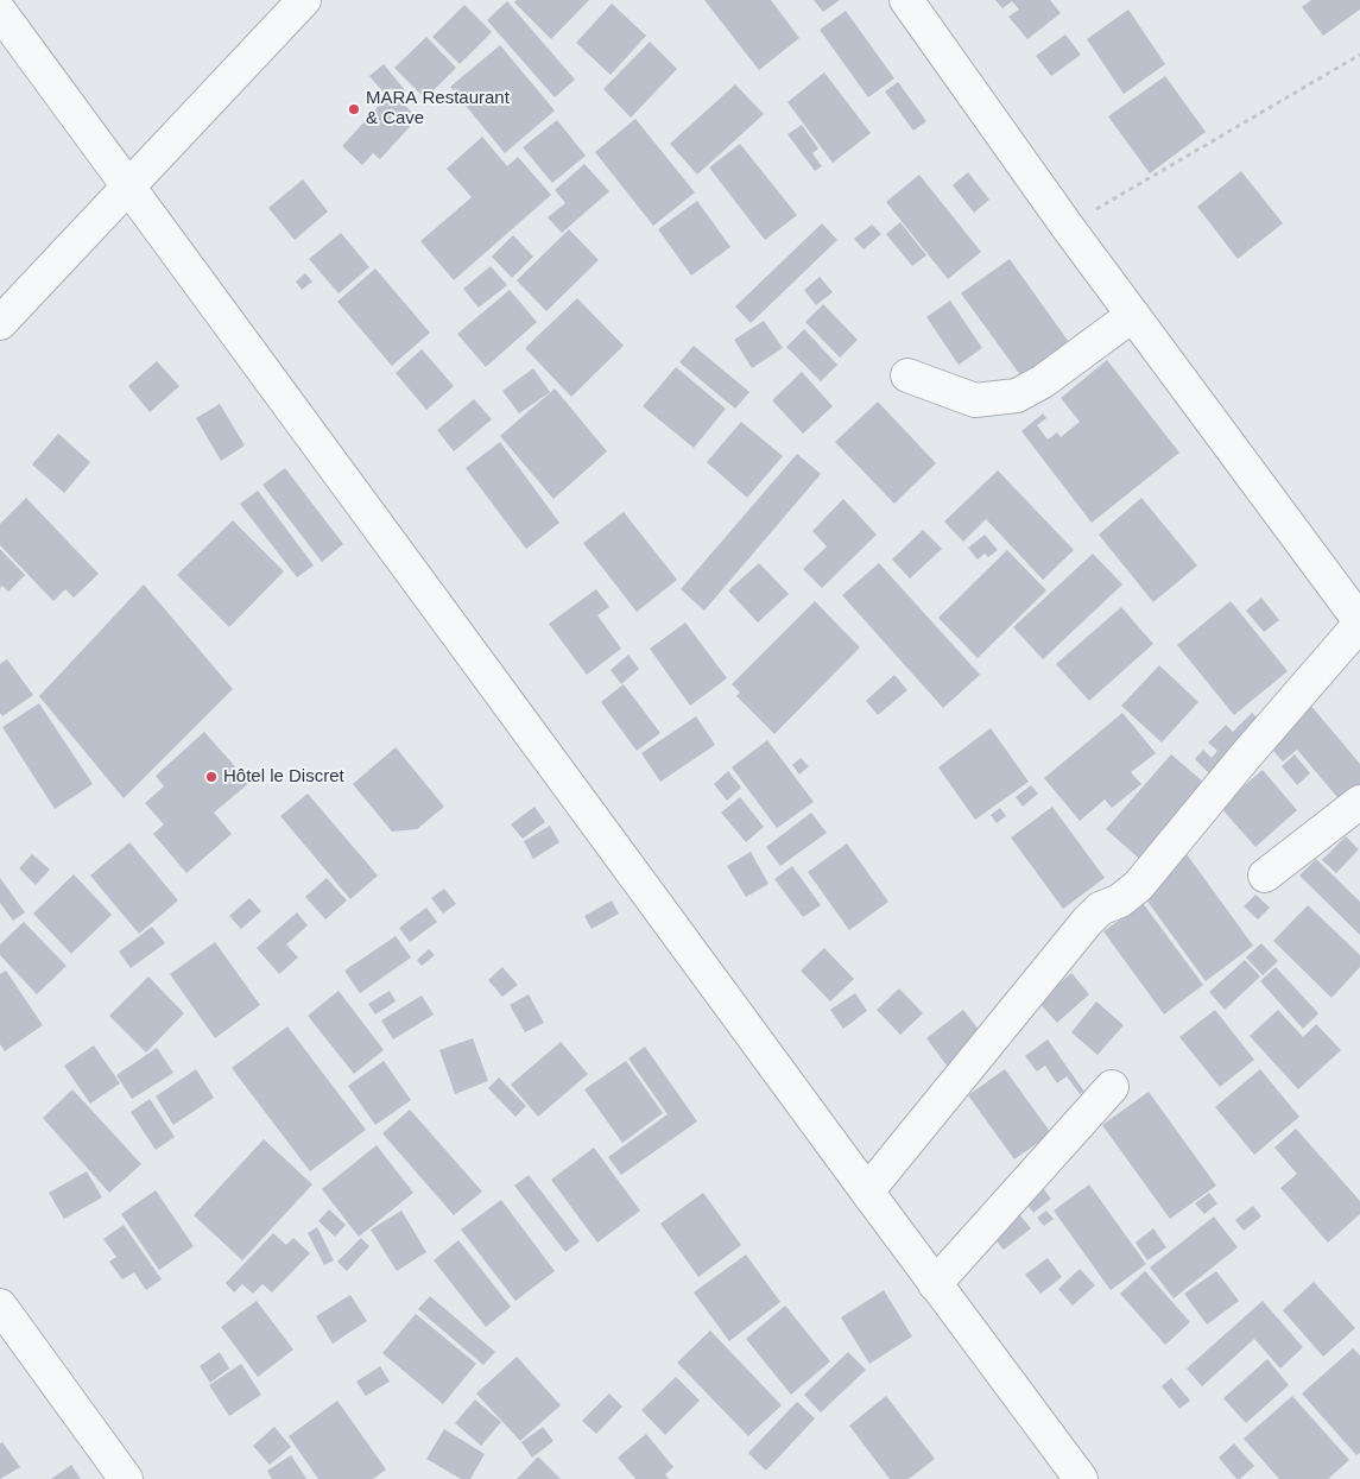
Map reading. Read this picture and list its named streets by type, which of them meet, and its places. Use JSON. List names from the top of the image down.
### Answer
{
  "places": ["MARA Restaurant & Cave", "Hôtel le Discret"]
}
